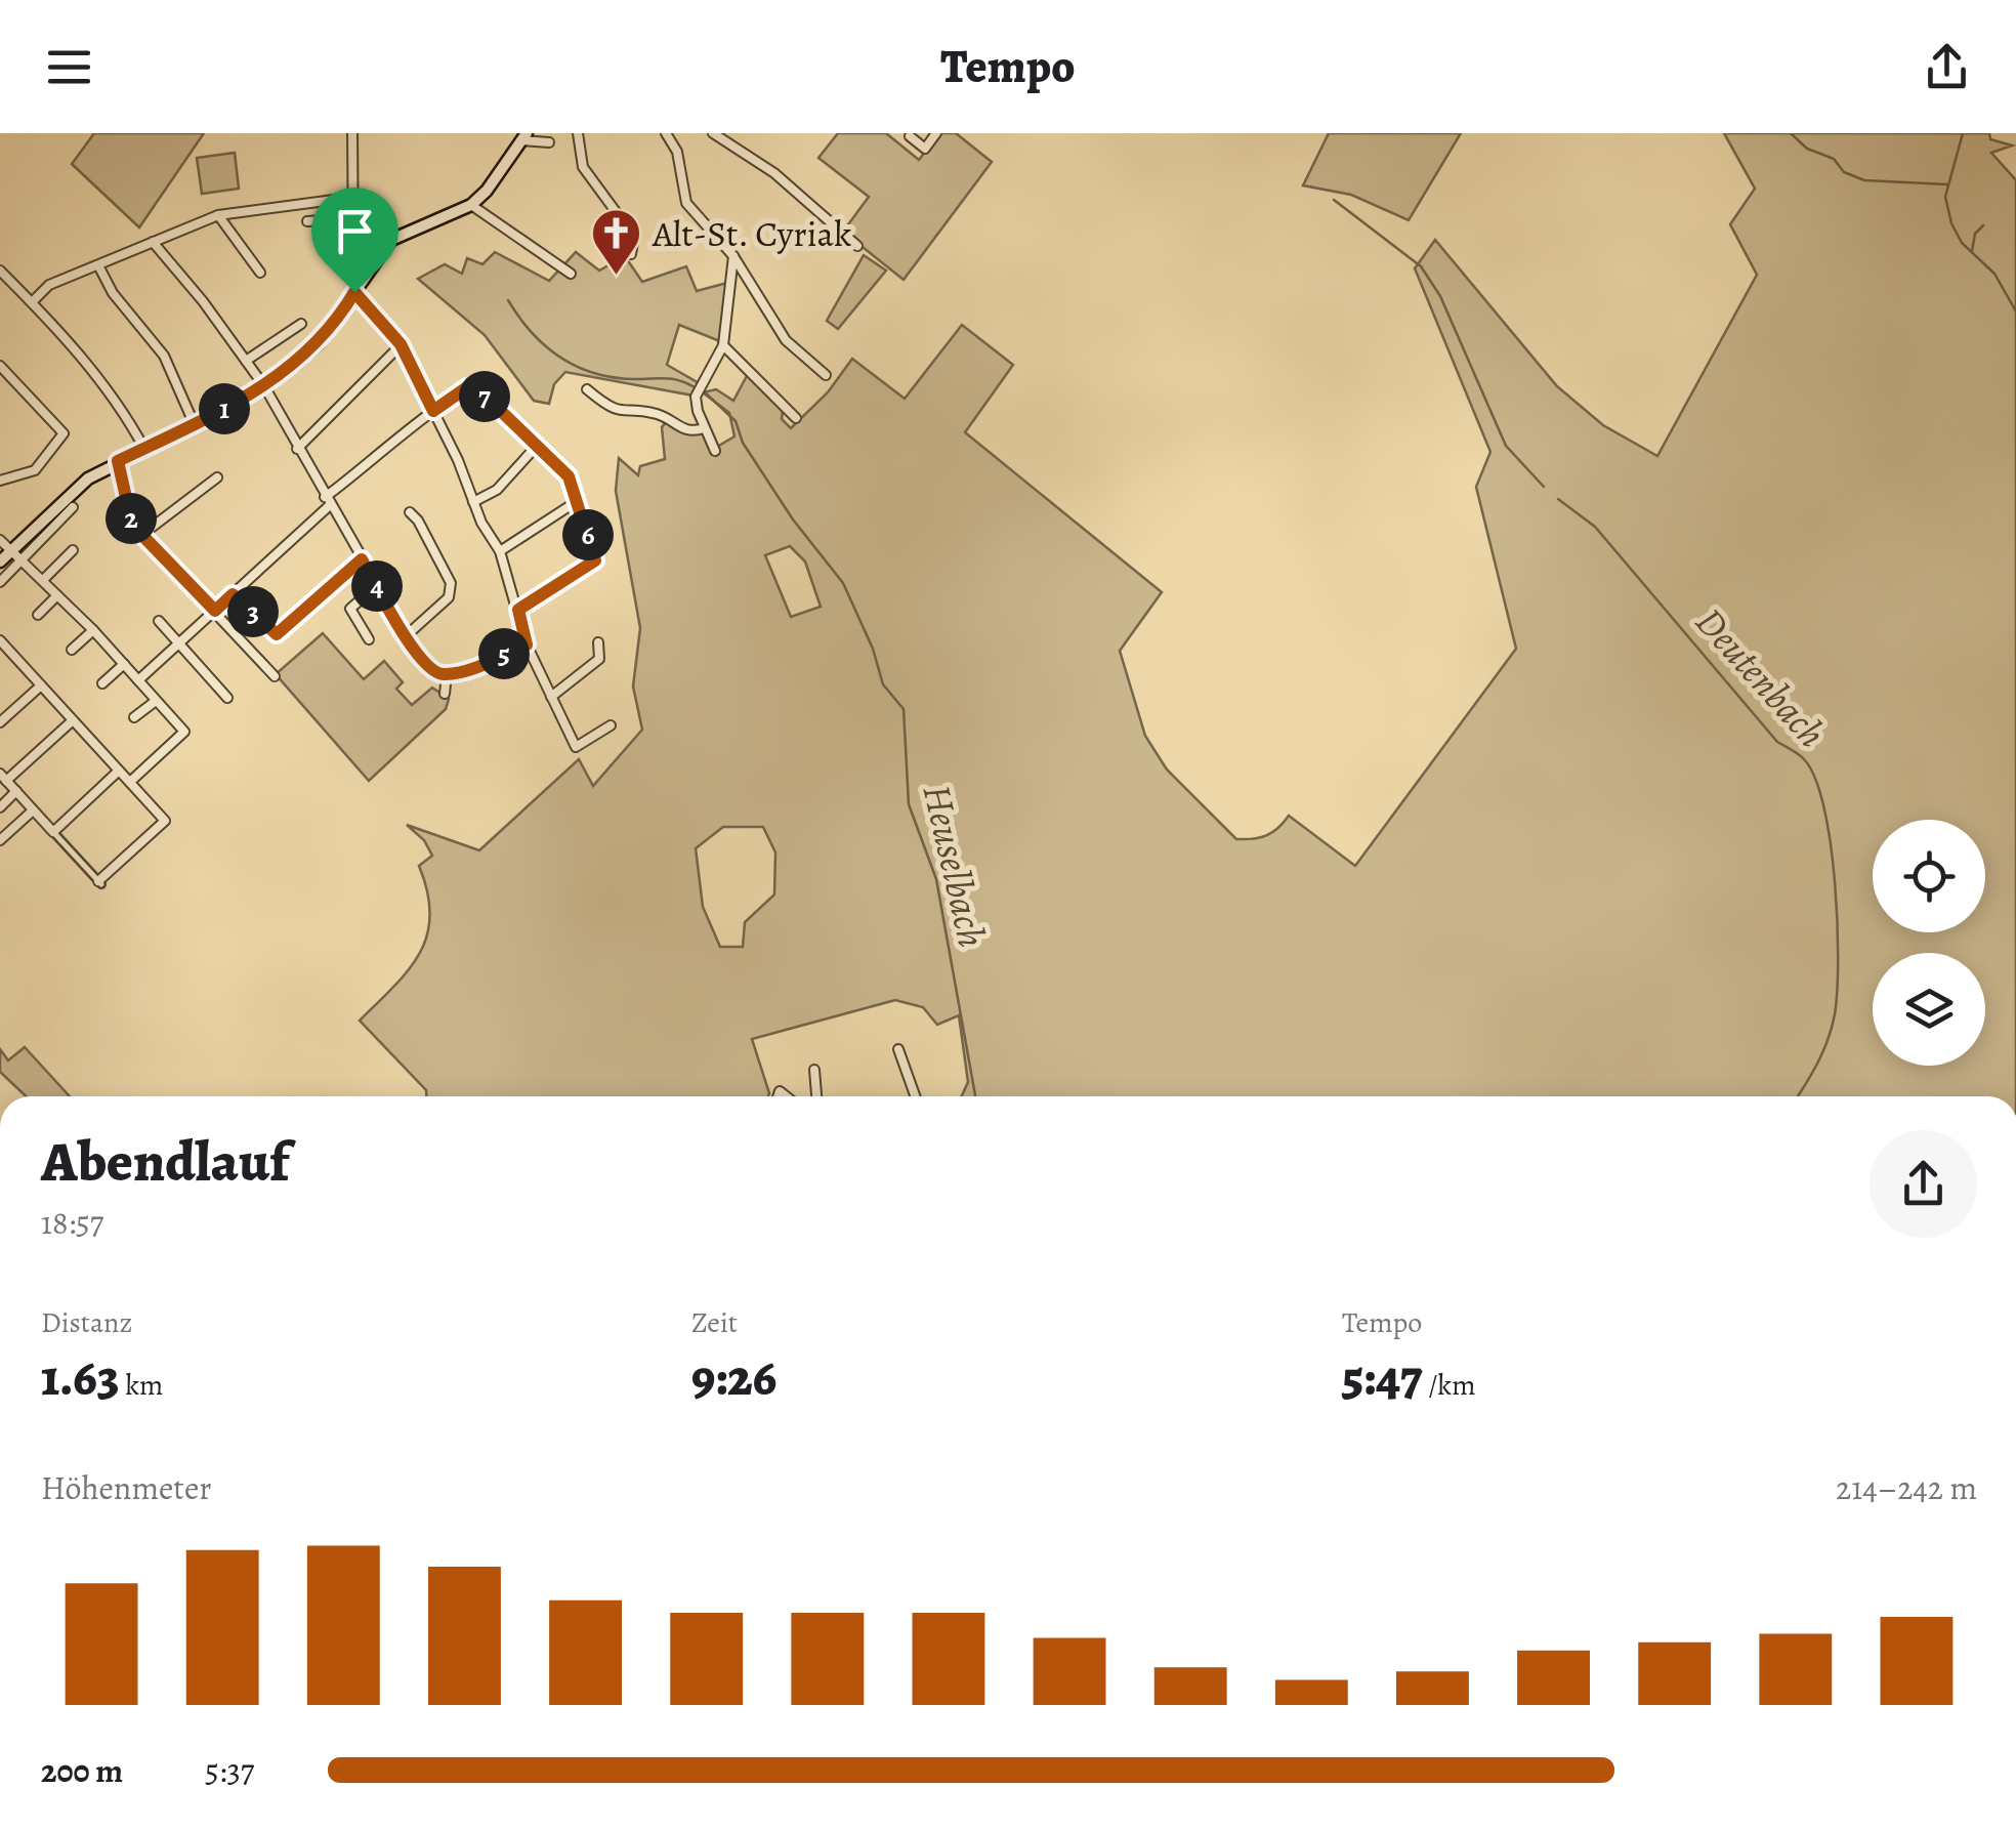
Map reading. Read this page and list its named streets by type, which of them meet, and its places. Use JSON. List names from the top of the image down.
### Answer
{
  "water": ["Deutenbach", "Heuselbach"],
  "places": {
    "church": ["Alt-St. Cyriak"]
  },
  "page": {
    "header": "Tempo",
    "pins": [
      "7",
      "1",
      "2",
      "6",
      "4",
      "3",
      "5"
    ],
    "heading": ["Abendlauf", "18:57"],
    "stats": [
      ["Distanz", "1.63 km"],
      ["Zeit", "9:26"],
      ["Tempo", "5:47 /km"]
    ],
    "chart": ["Höhenmeter", "214–242 m"],
    "list": [
      {
        "name": "200 m",
        "note": "5:37"
      }
    ]
  }
}
